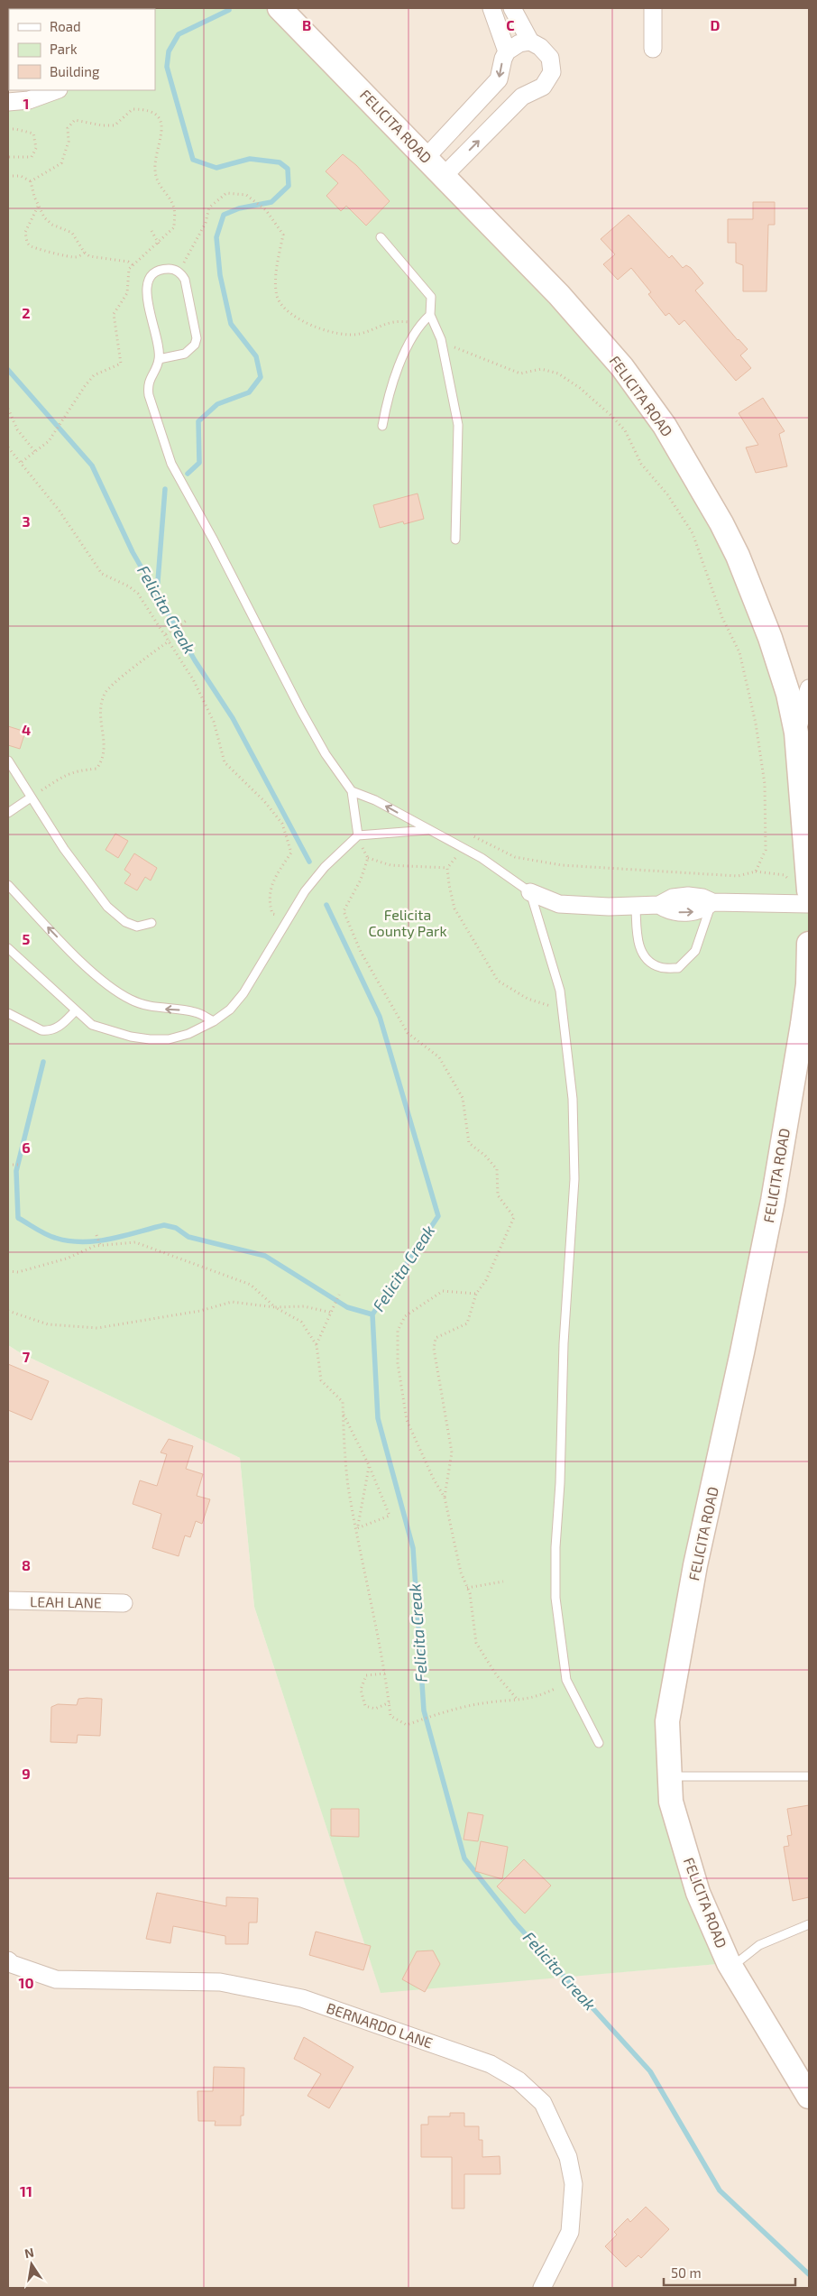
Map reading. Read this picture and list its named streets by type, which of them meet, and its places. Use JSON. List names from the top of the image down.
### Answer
{
  "streets": {
    "main road": ["FELICITA ROAD"],
    "street": ["LEAH LANE", "BERNARDO LANE"]
  },
  "water": ["Felicita Creak"],
  "parks": ["Felicita County Park"],
  "legend": ["Road", "Park", "Building"],
  "scale_bar": "50 m",
  "north": "top",
  "grid": {
    "columns": ["B", "C", "D"],
    "rows": [
      "1",
      "2",
      "3",
      "4",
      "5",
      "6",
      "7",
      "8",
      "9",
      "10",
      "11"
    ]
  }
}
